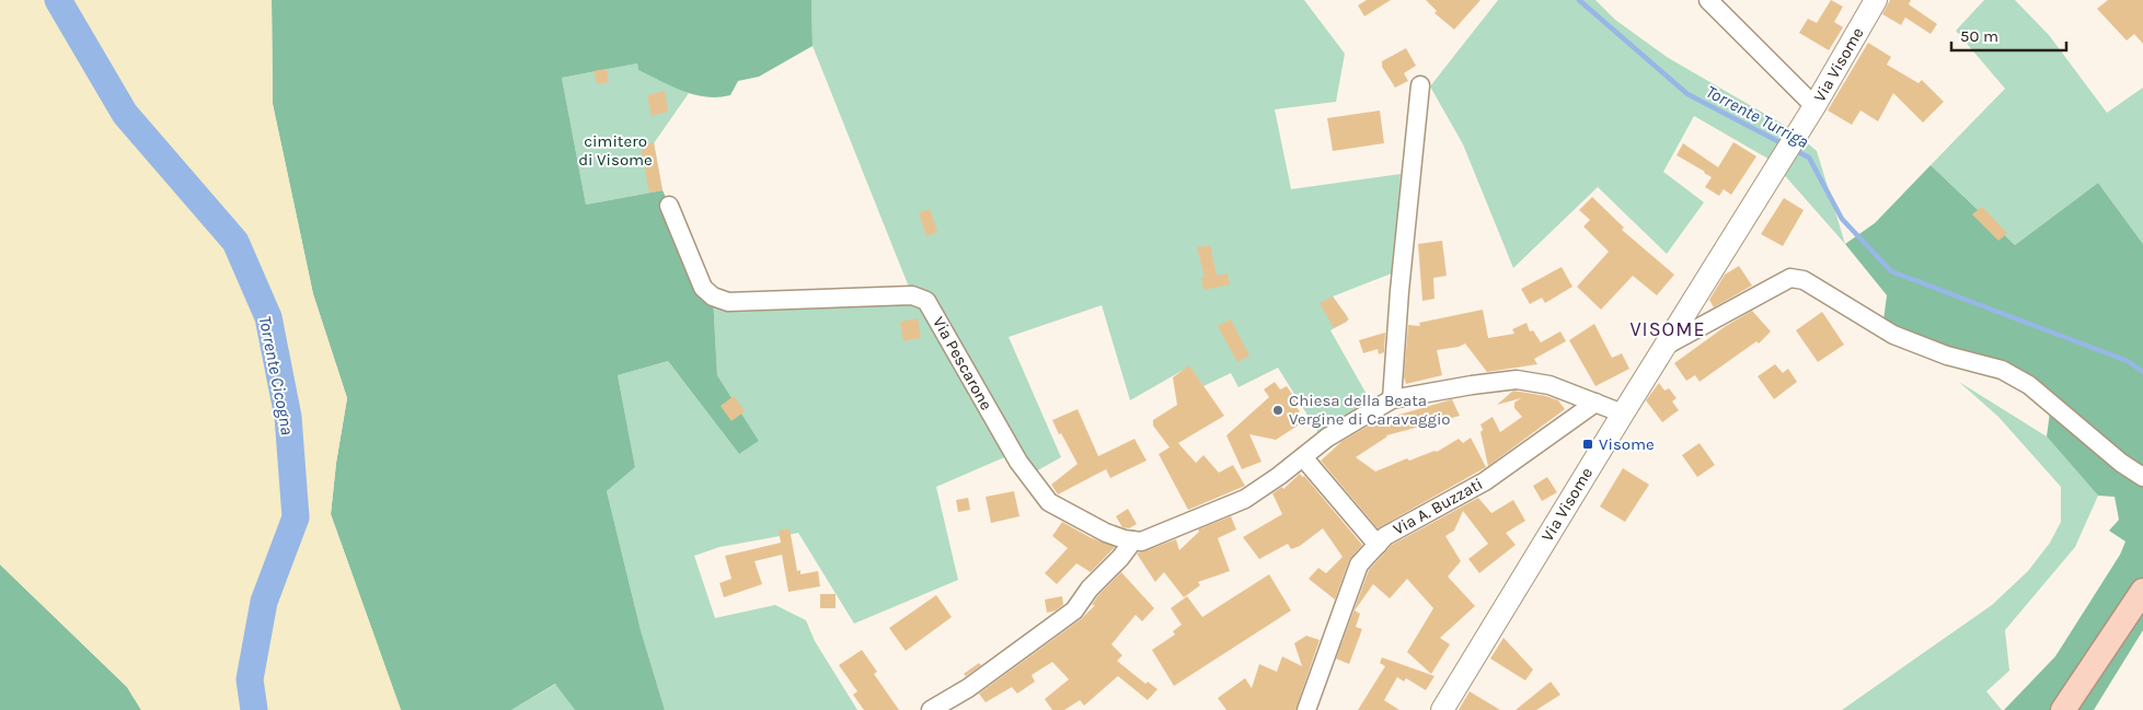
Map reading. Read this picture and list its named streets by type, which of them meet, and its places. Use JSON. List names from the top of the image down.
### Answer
{
  "streets": {
    "street": ["Via Visome", "Via Pescarone", "Via A. Buzzati"]
  },
  "districts": ["VISOME"],
  "water": ["Torrente Turriga", "Torrente Cicogna"],
  "parks": ["cimitero di Visome"],
  "places": {
    "other": ["Chiesa della Beata Vergine di Caravaggio"],
    "transit": ["Visome"]
  },
  "scale_bar": "50 m"
}
